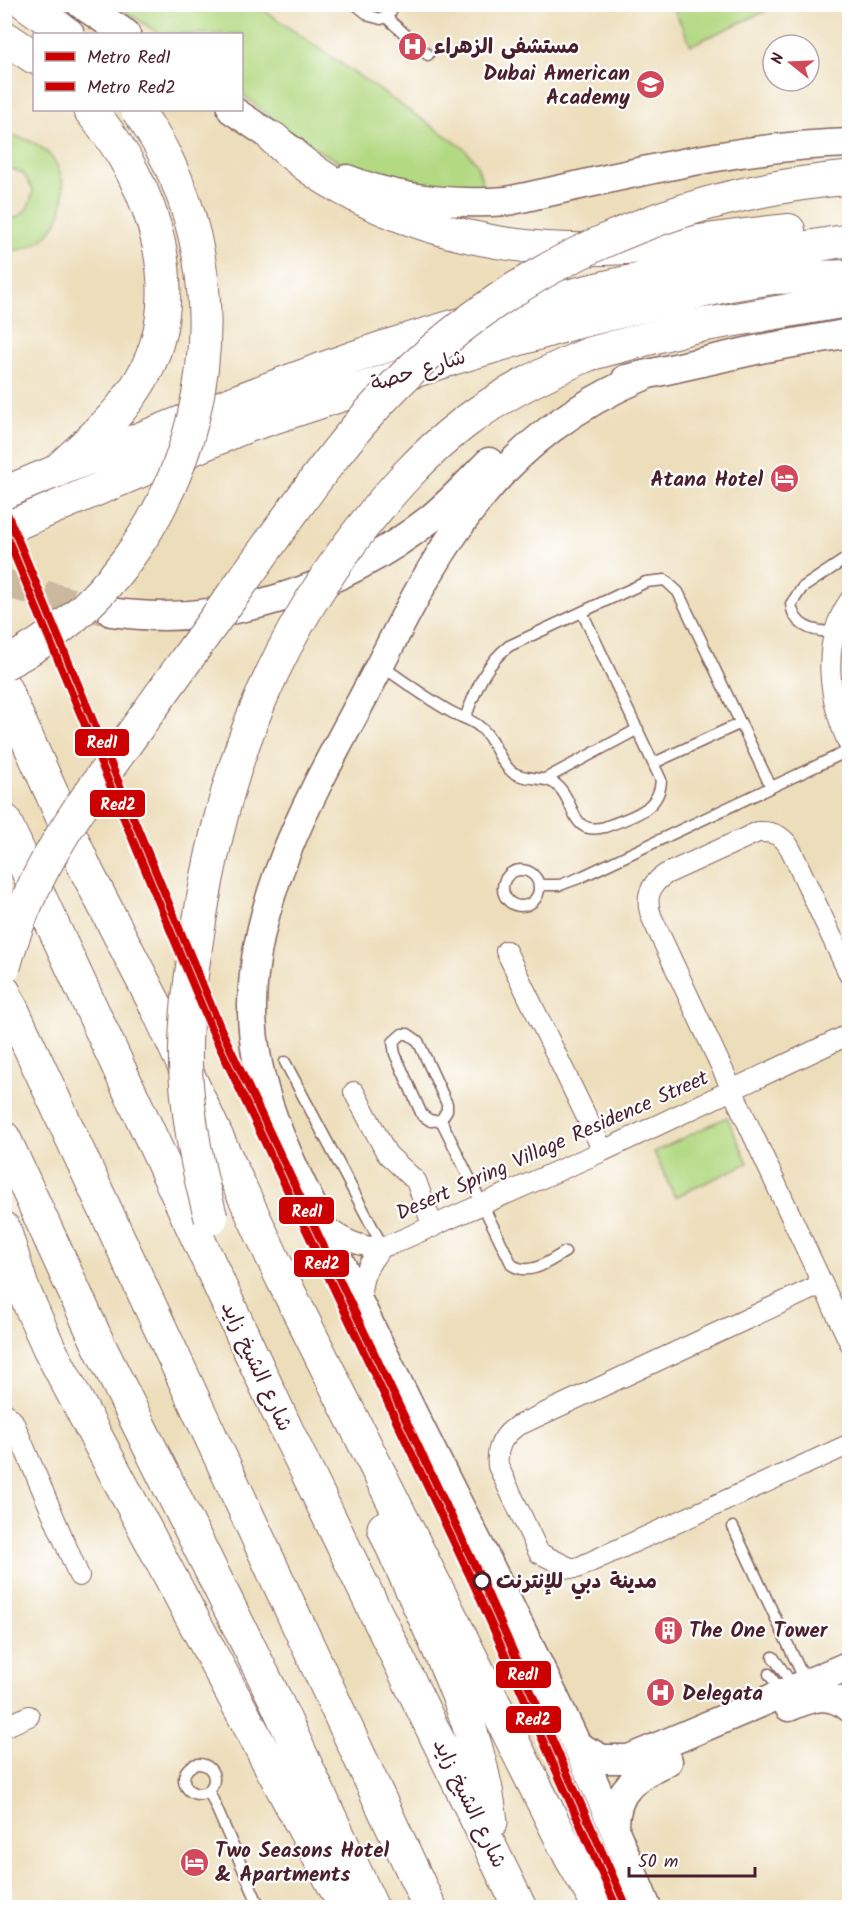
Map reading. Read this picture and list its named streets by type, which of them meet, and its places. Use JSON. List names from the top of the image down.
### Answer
{
  "streets": {
    "highway": ["شارع الشيخ زايد"],
    "main road": ["شارع حصة"],
    "street": ["Desert Spring Village Residence Street"]
  },
  "places": {
    "hospital": ["مستشفى الزهراء", "Delegata"],
    "school or university": ["Dubai American Academy"],
    "hotel": ["Atana Hotel", "Two Seasons Hotel & Apartments"],
    "other": ["مدينة دبي للإنترنت"],
    "building": ["The One Tower"]
  },
  "lines": ["metro line Red1", "metro line Red2"],
  "legend": ["Metro Red1", "Metro Red2"],
  "scale_bar": "50 m",
  "north": "left"
}
